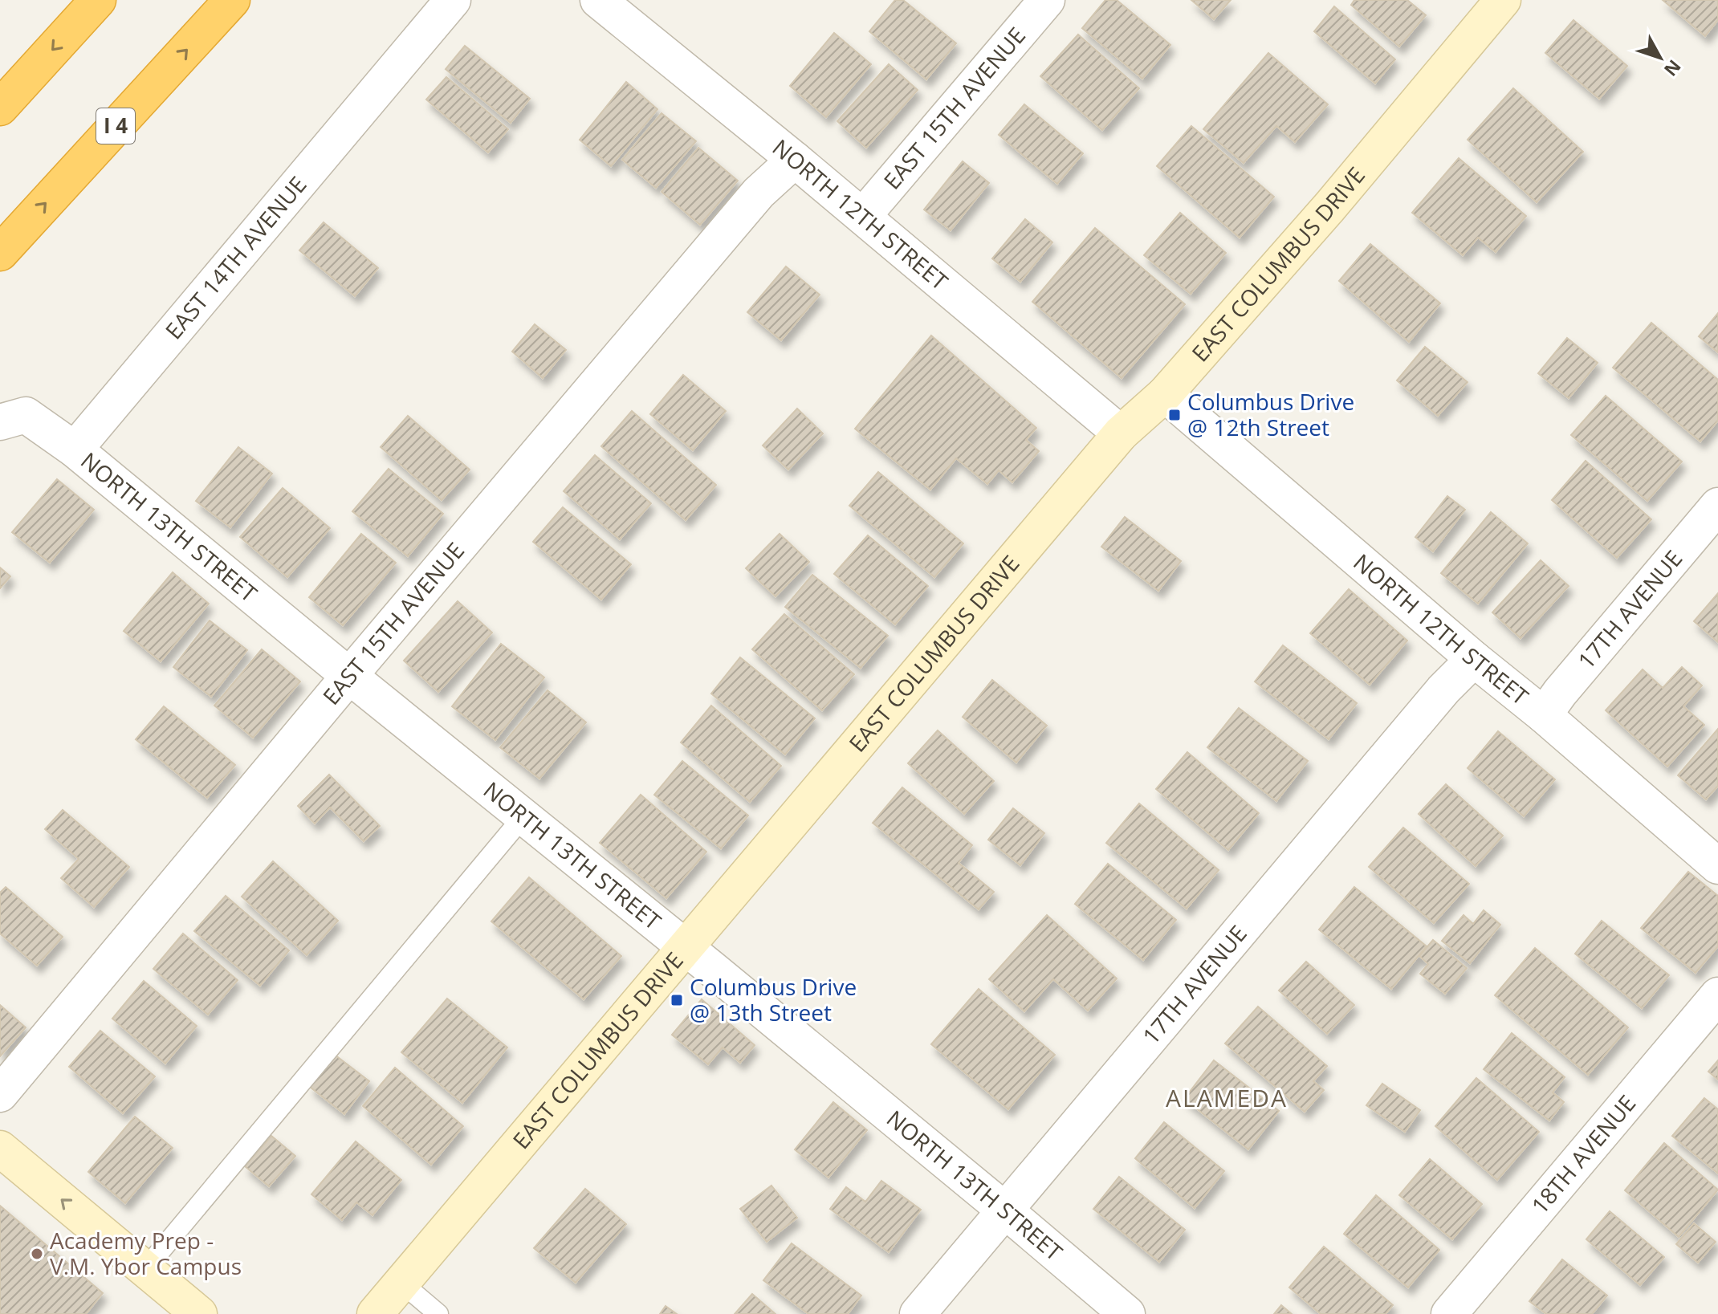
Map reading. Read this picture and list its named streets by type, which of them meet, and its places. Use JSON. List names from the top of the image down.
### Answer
{
  "streets": {
    "highway": ["I 4"],
    "main road": ["EAST COLUMBUS DRIVE"],
    "street": [
      "EAST 15TH AVENUE",
      "NORTH 12TH STREET",
      "EAST 14TH AVENUE",
      "NORTH 13TH STREET",
      "17TH AVENUE",
      "18TH AVENUE"
    ]
  },
  "crossings": [
    ["EAST 15TH AVENUE", "NORTH 12TH STREET"],
    ["EAST 15TH AVENUE", "NORTH 13TH STREET"],
    ["NORTH 12TH STREET", "EAST COLUMBUS DRIVE"],
    ["NORTH 12TH STREET", "17TH AVENUE"],
    ["EAST 14TH AVENUE", "NORTH 13TH STREET"],
    ["EAST COLUMBUS DRIVE", "NORTH 13TH STREET"],
    ["NORTH 13TH STREET", "17TH AVENUE"]
  ],
  "districts": ["ALAMEDA"],
  "places": {
    "transit": ["Columbus Drive @ 12th Street", "Columbus Drive @ 13th Street"],
    "other": ["Academy Prep - V.M. Ybor Campus"]
  },
  "north": "bottom right"
}
